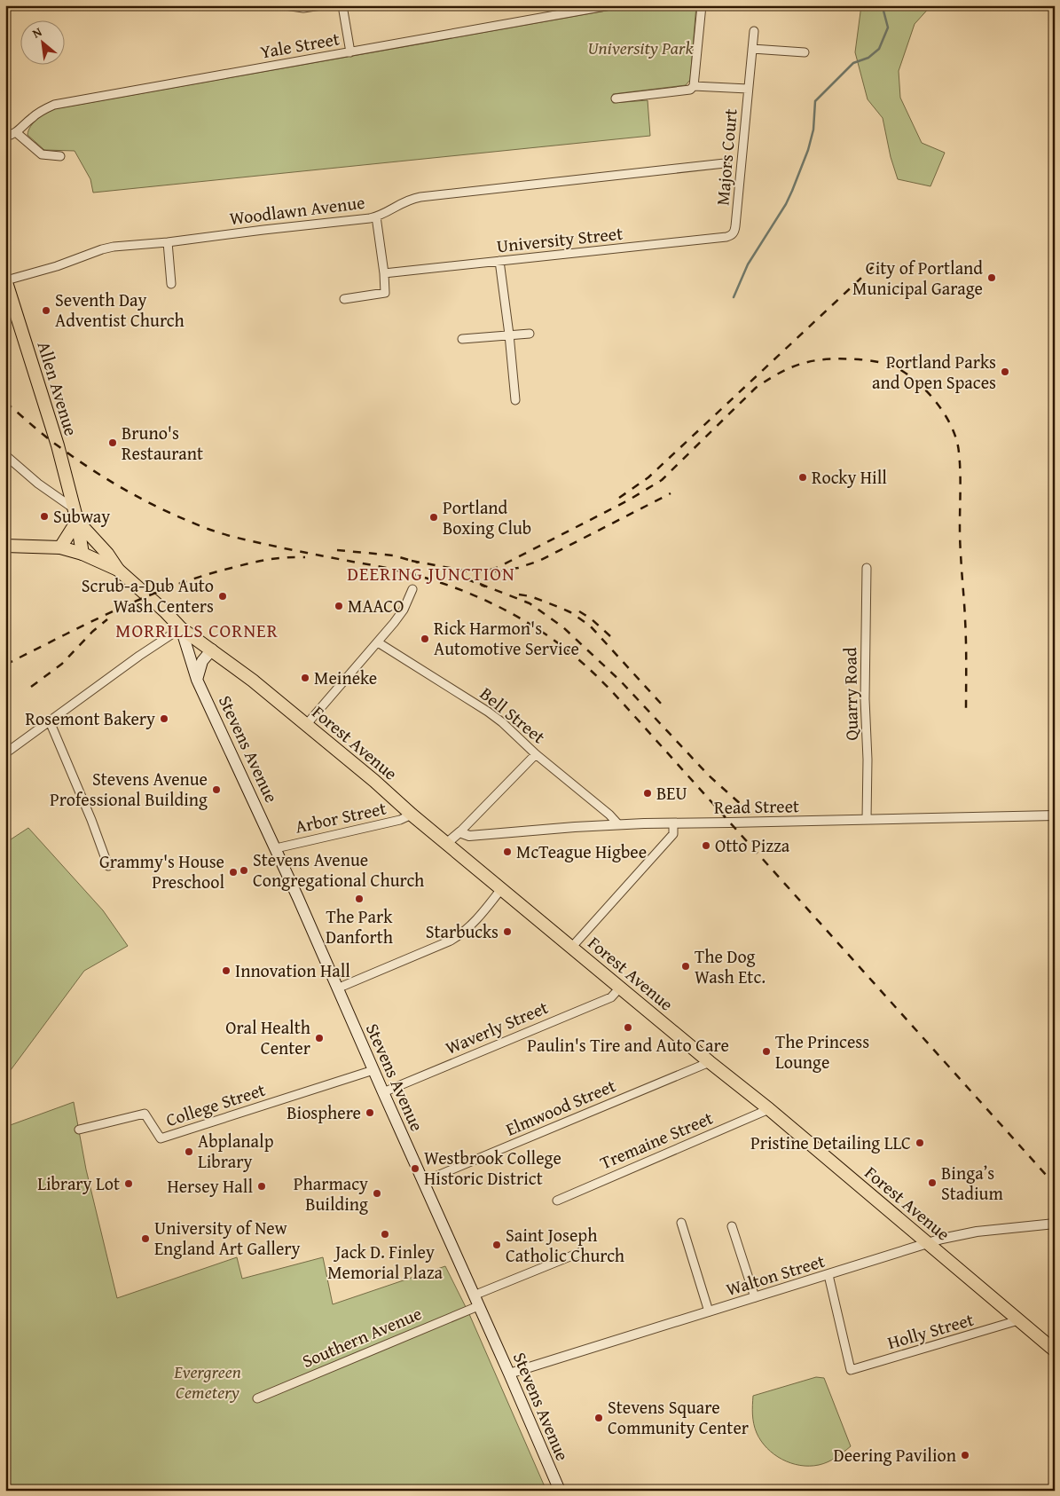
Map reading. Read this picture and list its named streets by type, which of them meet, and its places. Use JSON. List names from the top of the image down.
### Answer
{
  "streets": {
    "main road": ["Allen Avenue", "Forest Avenue", "Stevens Avenue"],
    "street": [
      "Yale Street",
      "Majors Court",
      "Woodlawn Avenue",
      "University Street",
      "Quarry Road",
      "Bell Street",
      "Read Street",
      "Arbor Street",
      "Waverly Street",
      "College Street",
      "Elmwood Street",
      "Tremaine Street",
      "Walton Street",
      "Holly Street",
      "Southern Avenue"
    ]
  },
  "crossings": [
    ["Majors Court", "University Street"],
    ["Woodlawn Avenue", "Allen Avenue"],
    ["Quarry Road", "Read Street"],
    ["Bell Street", "Read Street"],
    ["Forest Avenue", "Stevens Avenue"],
    ["Forest Avenue", "Arbor Street"],
    ["Forest Avenue", "Waverly Street"],
    ["Forest Avenue", "Elmwood Street"],
    ["Forest Avenue", "Tremaine Street"],
    ["Forest Avenue", "Walton Street"],
    ["Forest Avenue", "Holly Street"],
    ["Stevens Avenue", "Arbor Street"],
    ["Stevens Avenue", "Waverly Street"],
    ["Stevens Avenue", "College Street"],
    ["Stevens Avenue", "Elmwood Street"],
    ["Stevens Avenue", "Walton Street"],
    ["Stevens Avenue", "Southern Avenue"],
    ["Walton Street", "Holly Street"]
  ],
  "districts": ["DEERING JUNCTION", "MORRILLS CORNER"],
  "parks": ["University Park", "Evergreen Cemetery"],
  "places": [
    "City of Portland Municipal Garage",
    "Seventh Day Adventist Church",
    "Portland Parks and Open Spaces",
    "Bruno's Restaurant",
    "Rocky Hill",
    "Subway",
    "Portland Boxing Club",
    "Scrub-a-Dub Auto Wash Centers",
    "MAACO",
    "Rick Harmon's Automotive Service",
    "Meineke",
    "Rosemont Bakery",
    "Stevens Avenue Professional Building",
    "BEU",
    "Otto Pizza",
    "McTeague Higbee",
    "Stevens Avenue Congregational Church",
    "Grammy's House Preschool",
    "The Park Danforth",
    "Starbucks",
    "The Dog Wash Etc.",
    "Innovation Hall",
    "Paulin's Tire and Auto Care",
    "Oral Health Center",
    "The Princess Lounge",
    "Biosphere",
    "Pristine Detailing LLC",
    "Abplanalp Library",
    "Westbrook College Historic District",
    "Binga’s Stadium",
    "Library Lot",
    "Hersey Hall",
    "Pharmacy Building",
    "Jack D. Finley Memorial Plaza",
    "University of New England Art Gallery",
    "Saint Joseph Catholic Church",
    "Stevens Square Community Center",
    "Deering Pavilion"
  ],
  "north": "top left"
}
